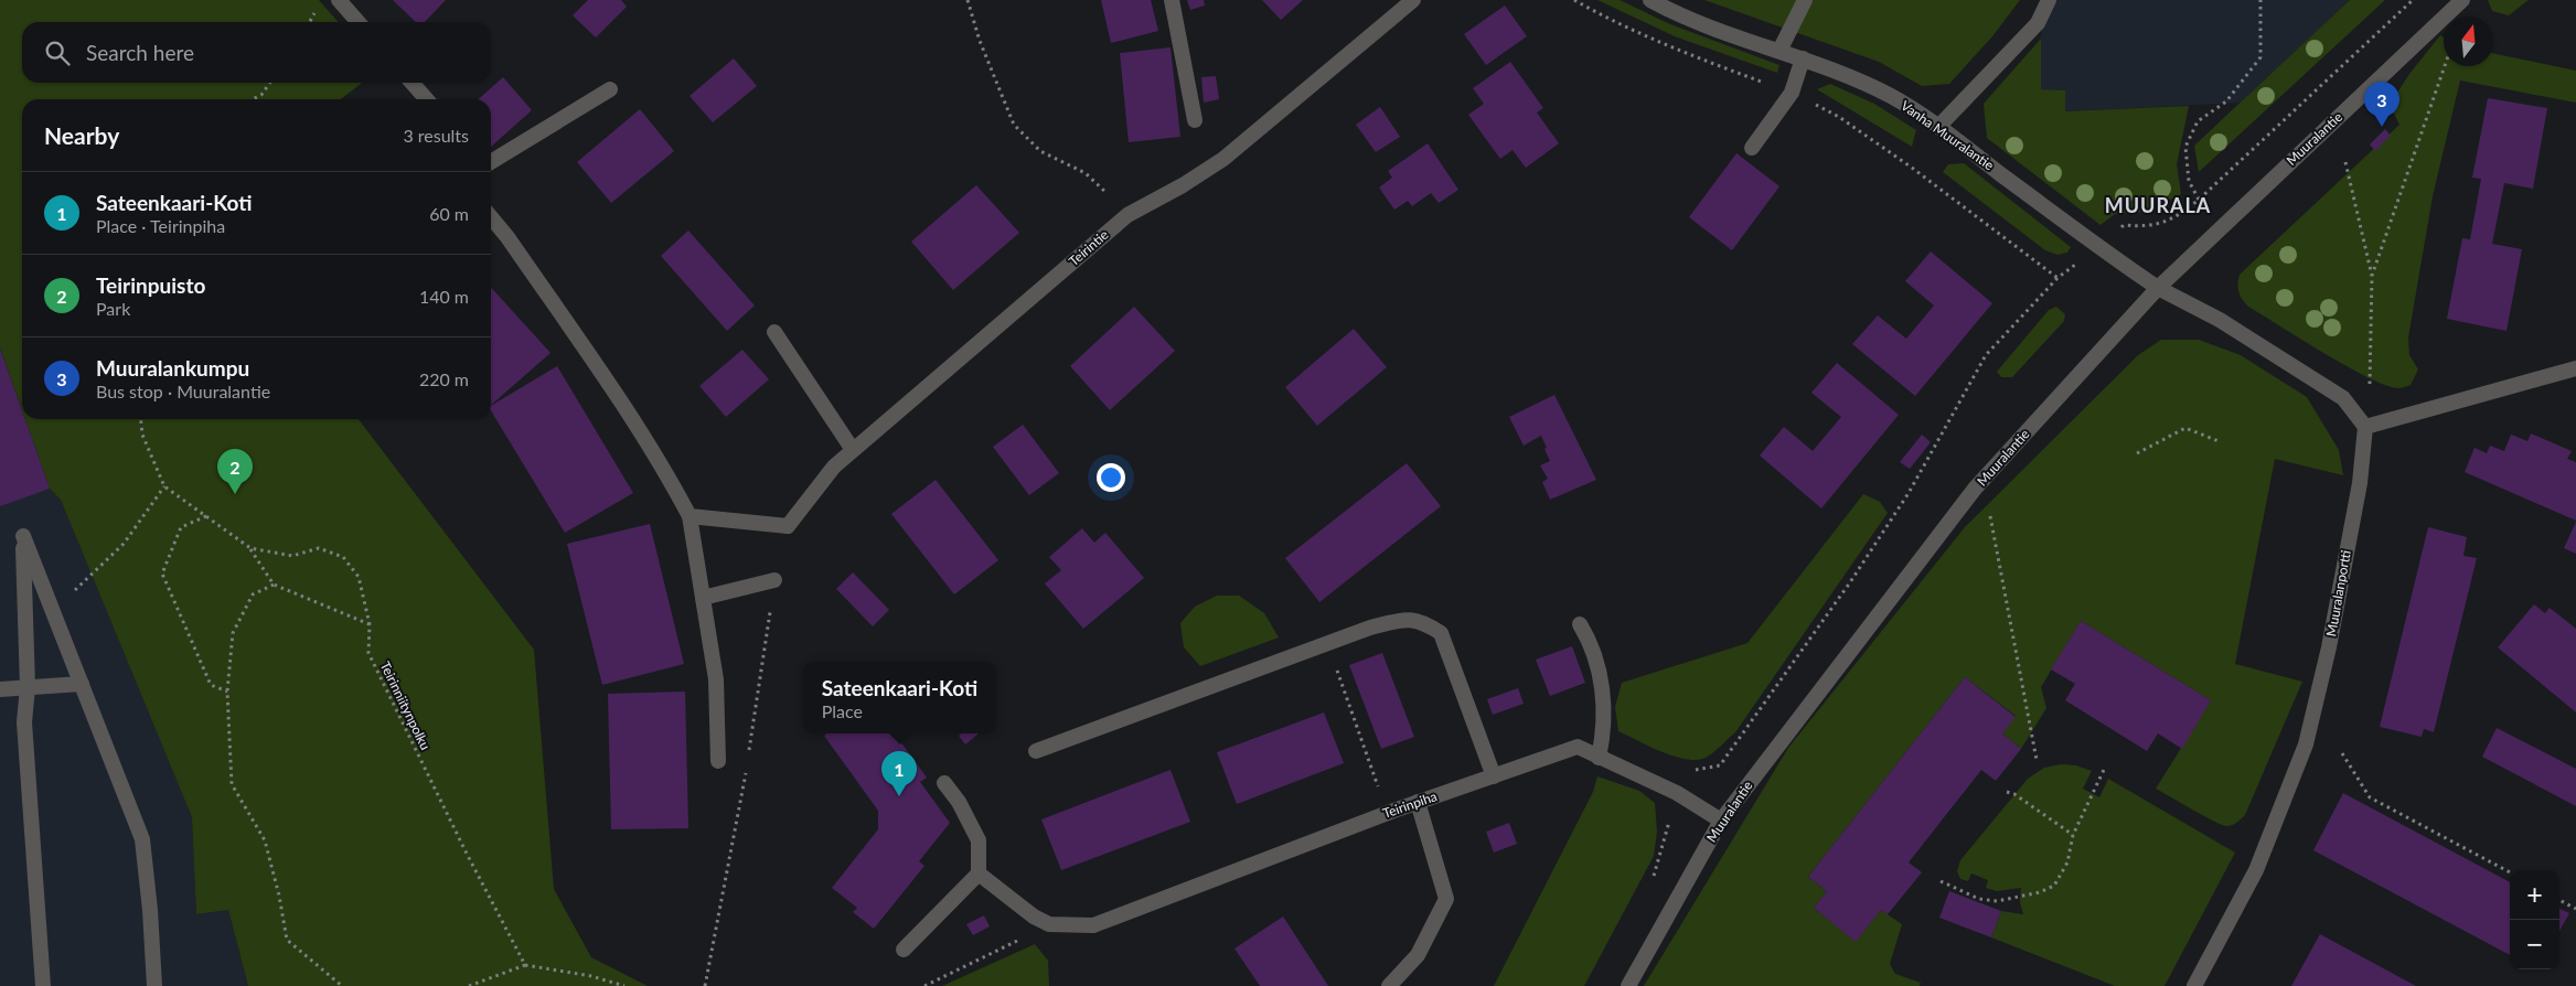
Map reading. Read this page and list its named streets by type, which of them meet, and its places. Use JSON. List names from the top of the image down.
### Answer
{
  "streets": {
    "street": [
      "Vanha Muuralantie",
      "Muuralantie",
      "Teirintie",
      "Muuralanportti",
      "Teirinpiha"
    ],
    "path": ["Teirinniitynpolku"]
  },
  "crossings": [
    ["Vanha Muuralantie", "Muuralantie"],
    ["Muuralantie", "Teirinpiha"]
  ],
  "districts": ["MUURALA"],
  "north": "top",
  "page": {
    "search": "Search here",
    "pins": ["3", "2", "1"],
    "heading": ["Nearby", "3 results"],
    "list": [
      {
        "mark": "1",
        "name": "Sateenkaari-Koti",
        "note": "Place · Teirinpiha",
        "value": "60 m"
      },
      {
        "mark": "2",
        "name": "Teirinpuisto",
        "note": "Park",
        "value": "140 m"
      },
      {
        "mark": "3",
        "name": "Muuralankumpu",
        "note": "Bus stop · Muuralantie",
        "value": "220 m"
      }
    ],
    "popup": ["Sateenkaari-Koti", "Place"],
    "map_buttons": ["+", "−"]
  }
}
